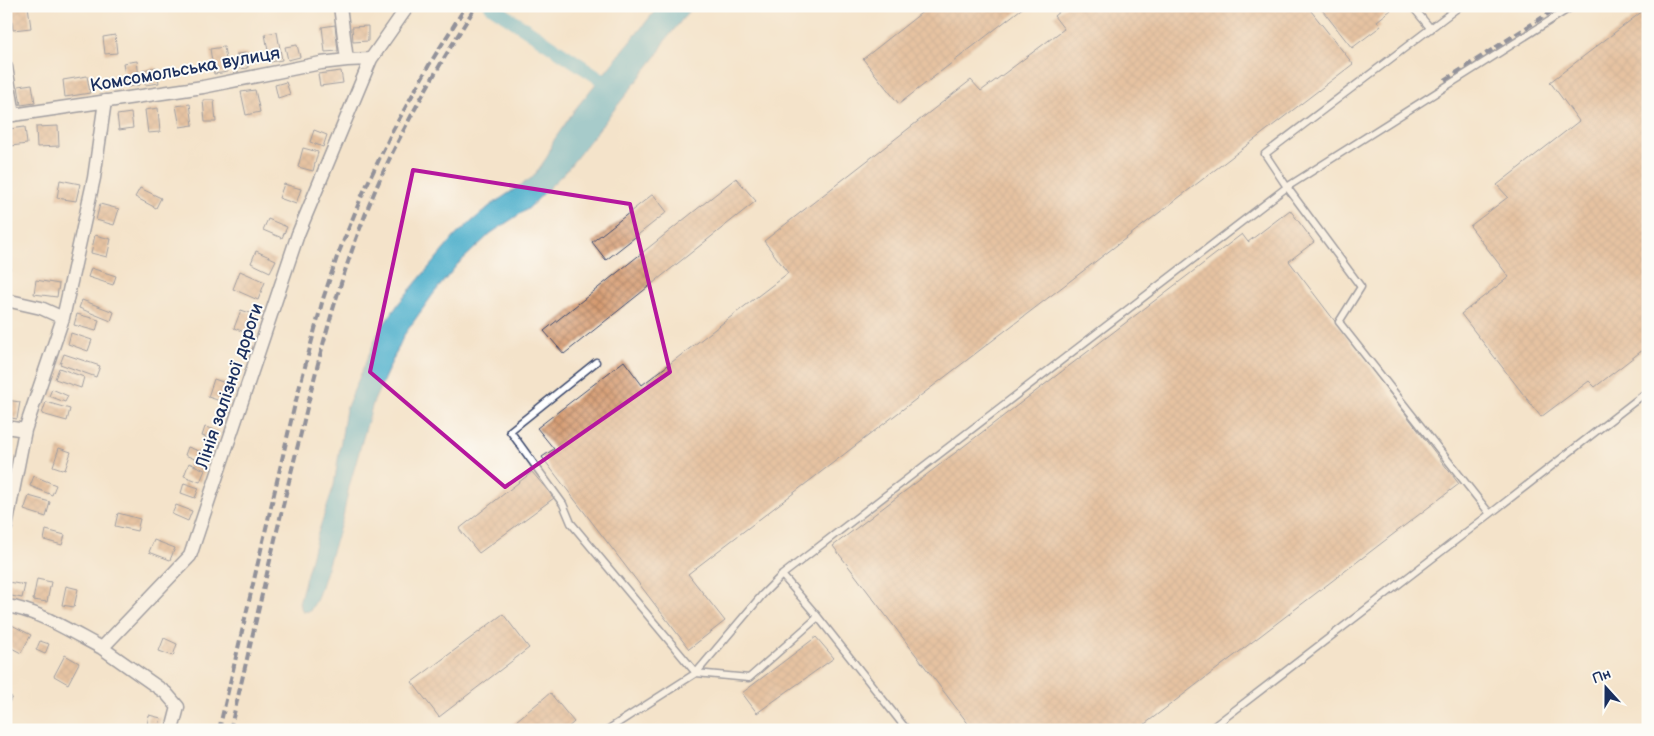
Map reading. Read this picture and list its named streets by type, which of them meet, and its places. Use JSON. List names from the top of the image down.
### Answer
{
  "streets": {
    "street": ["Комсомольська вулиця", "Лінія залізної дороги"]
  },
  "crossings": [
    ["Комсомольська вулиця", "Лінія залізної дороги"]
  ],
  "north": "top"
}
